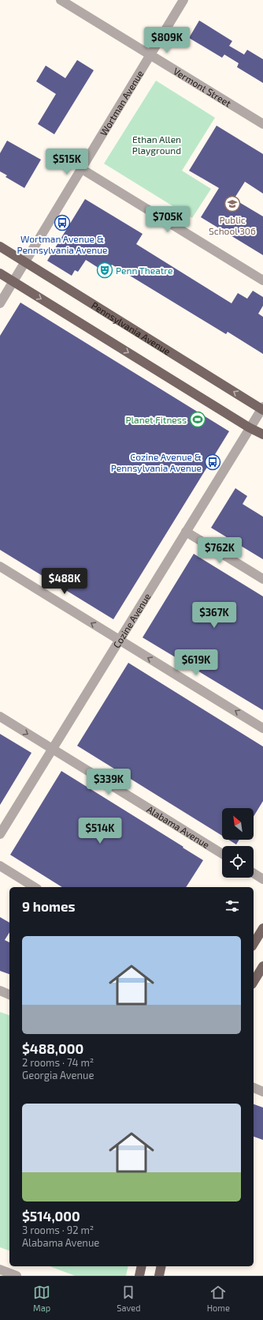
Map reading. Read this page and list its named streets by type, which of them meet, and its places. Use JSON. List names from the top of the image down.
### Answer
{
  "streets": {
    "main road": ["Pennsylvania Avenue"],
    "street": [
      "Vermont Street",
      "Wortman Avenue",
      "Cozine Avenue",
      "Alabama Avenue"
    ]
  },
  "crossings": [
    ["Vermont Street", "Wortman Avenue"],
    ["Wortman Avenue", "Pennsylvania Avenue"],
    ["Pennsylvania Avenue", "Cozine Avenue"],
    ["Cozine Avenue", "Alabama Avenue"]
  ],
  "parks": ["Ethan Allen Playground"],
  "places": {
    "school or university": ["Public School 306"],
    "bus stop": ["Wortman Avenue & Pennsylvania Avenue", "Cozine Avenue & Pennsylvania Avenue"],
    "theatre": ["Penn Theatre"],
    "sports": ["Planet Fitness"]
  },
  "north": "top left",
  "page": {
    "price": [
      "$809K",
      "$515K",
      "$705K",
      "$762K",
      "$488K",
      "$367K",
      "$619K",
      "$339K",
      "$514K"
    ],
    "heading": "9 homes",
    "list": [
      {
        "name": "$488,000",
        "note": "2 rooms · 74 m² · Georgia Avenue"
      },
      {
        "name": "$514,000",
        "note": "3 rooms · 92 m² · Alabama Avenue"
      }
    ],
    "tabs": ["Map", "Saved", "Home"]
  }
}
